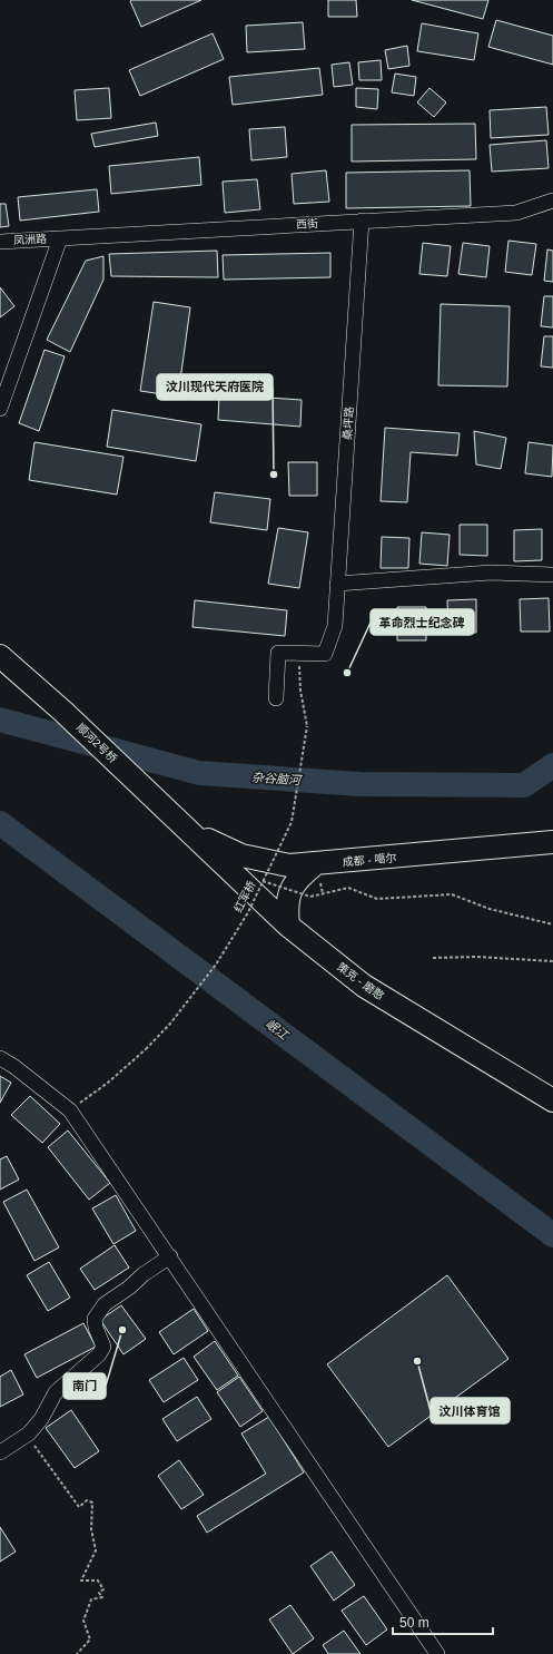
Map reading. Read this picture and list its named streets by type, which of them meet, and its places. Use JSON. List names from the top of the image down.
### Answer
{
  "streets": {
    "highway": ["顺河2号桥", "成都 - 噶尔", "策克 - 磨憨"],
    "street": ["西街", "凤洲路", "桑坪路"],
    "path": ["红军桥"]
  },
  "crossings": [
    ["西街", "凤洲路"],
    ["西街", "桑坪路"],
    ["桑坪路", "红军桥"],
    ["顺河2号桥", "成都 - 噶尔"],
    ["顺河2号桥", "策克 - 磨憨"],
    ["成都 - 噶尔", "策克 - 磨憨"]
  ],
  "water": ["杂谷脑河", "岷江"],
  "places": [
    "汶川现代天府医院",
    "革命烈士纪念碑",
    "南门",
    "汶川体育馆"
  ],
  "scale_bar": "50 m"
}
